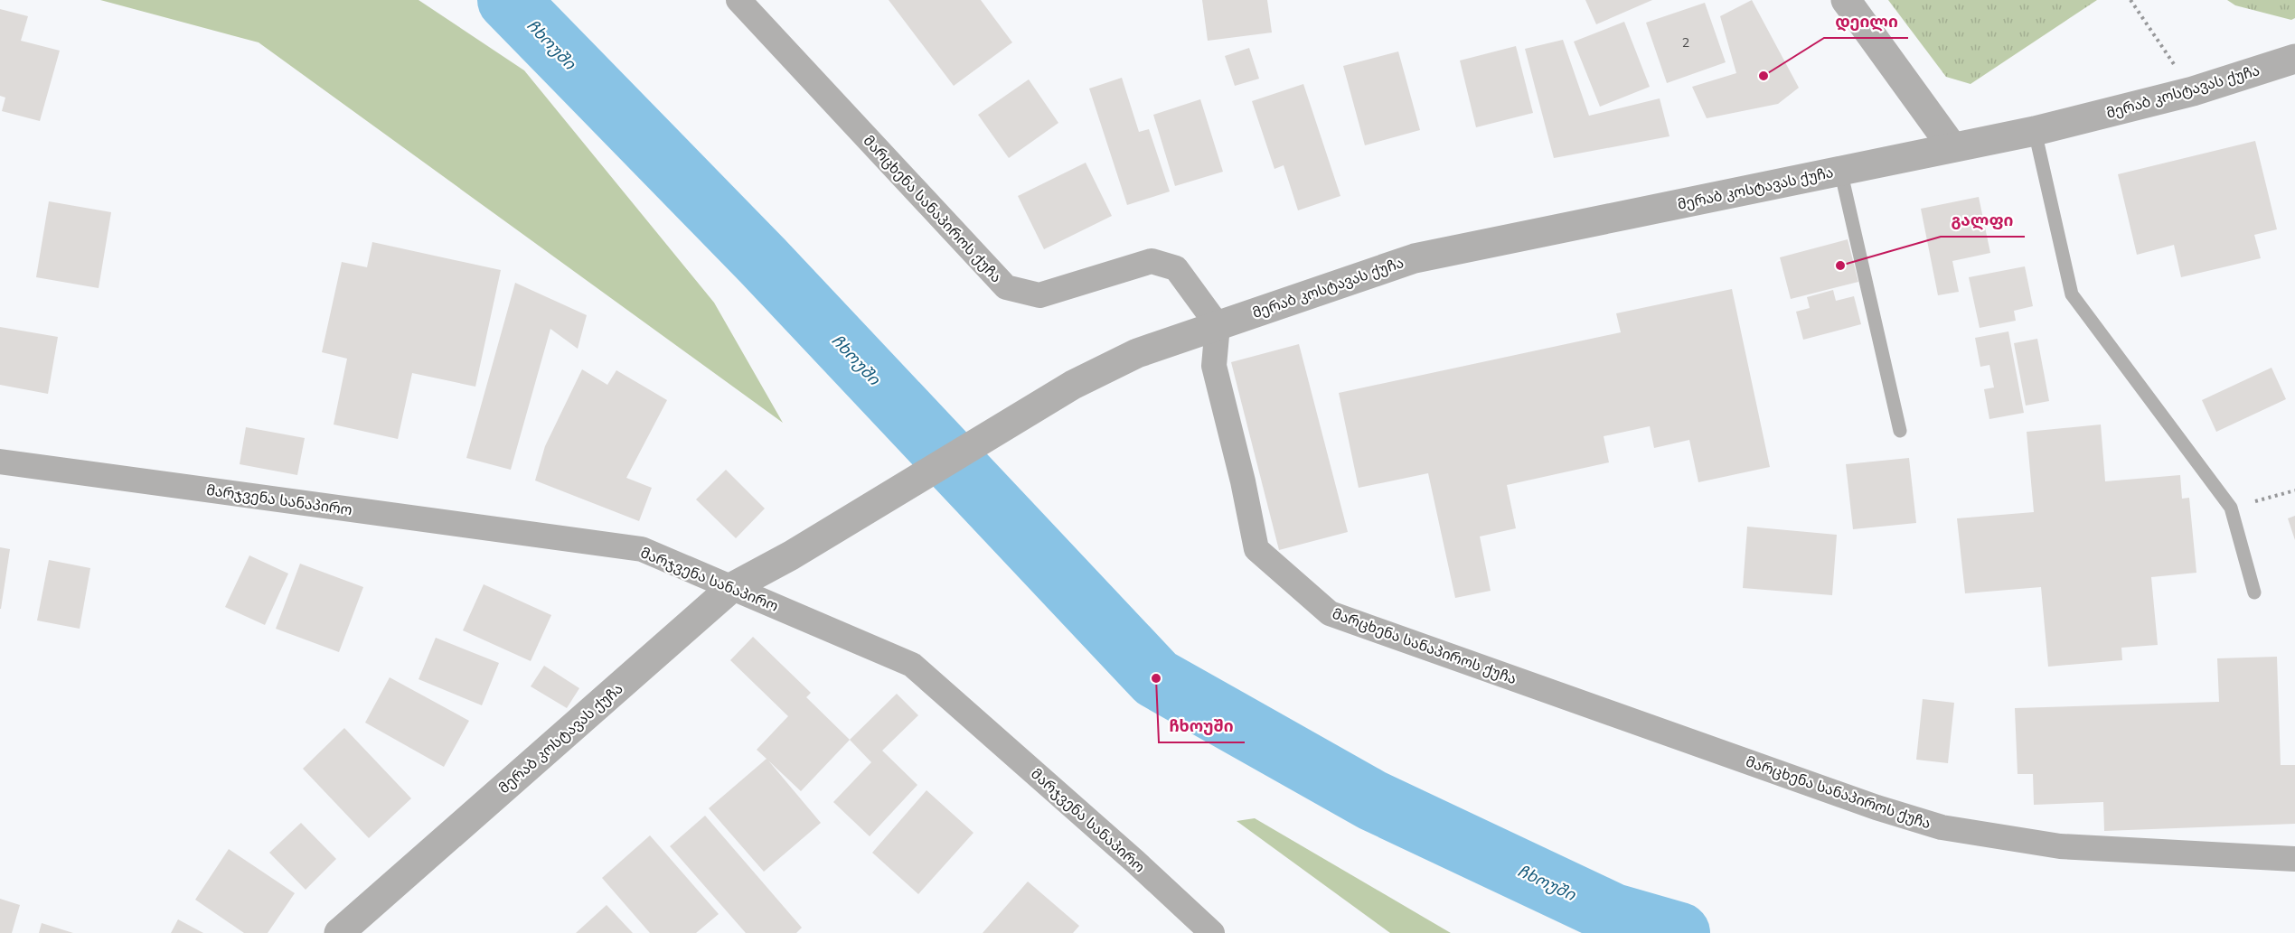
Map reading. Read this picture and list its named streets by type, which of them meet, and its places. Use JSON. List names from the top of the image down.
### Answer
{
  "streets": {
    "street": ["მერაბ კოსტავას ქუჩა", "მარცხენა სანაპიროს ქუჩა", "მარჯვენა სანაპირო"]
  },
  "crossings": [
    ["მერაბ კოსტავას ქუჩა", "მარცხენა სანაპიროს ქუჩა"],
    ["მერაბ კოსტავას ქუჩა", "მარჯვენა სანაპირო"]
  ],
  "water": ["ჩხოუში"],
  "places": ["დეილი", "გალფი", "ჩხოუში"],
  "house_numbers": ["2"]
}
